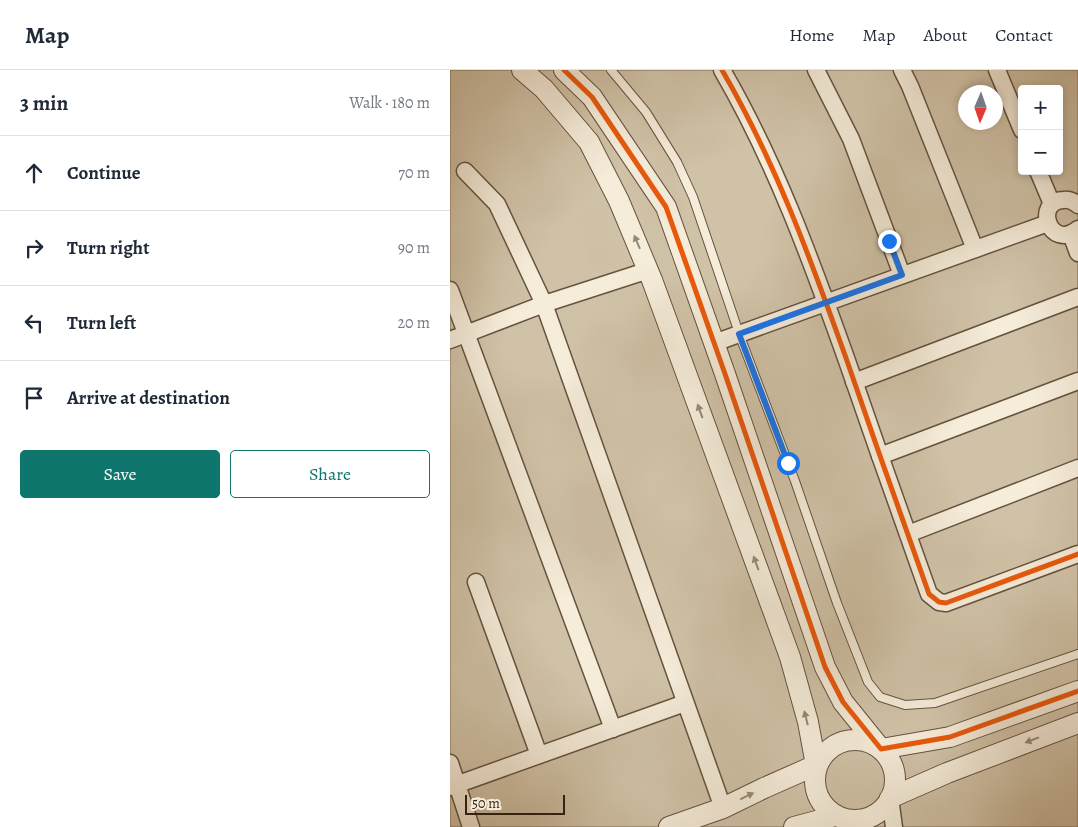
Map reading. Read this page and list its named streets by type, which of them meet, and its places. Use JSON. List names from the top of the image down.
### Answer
{
  "scale_bar": "50 m",
  "north": "bottom",
  "page": {
    "header": "Map",
    "nav": [
      "Home",
      "Map",
      "About",
      "Contact"
    ],
    "heading": ["3 min", "Walk · 180 m"],
    "map_buttons": ["+", "−"],
    "list": [
      ["Continue", "70 m"],
      ["Turn right", "90 m"],
      ["Turn left", "20 m"],
      "Arrive at destination"
    ],
    "buttons": ["Save", "Share"],
    "scale": "50 m"
  }
}
